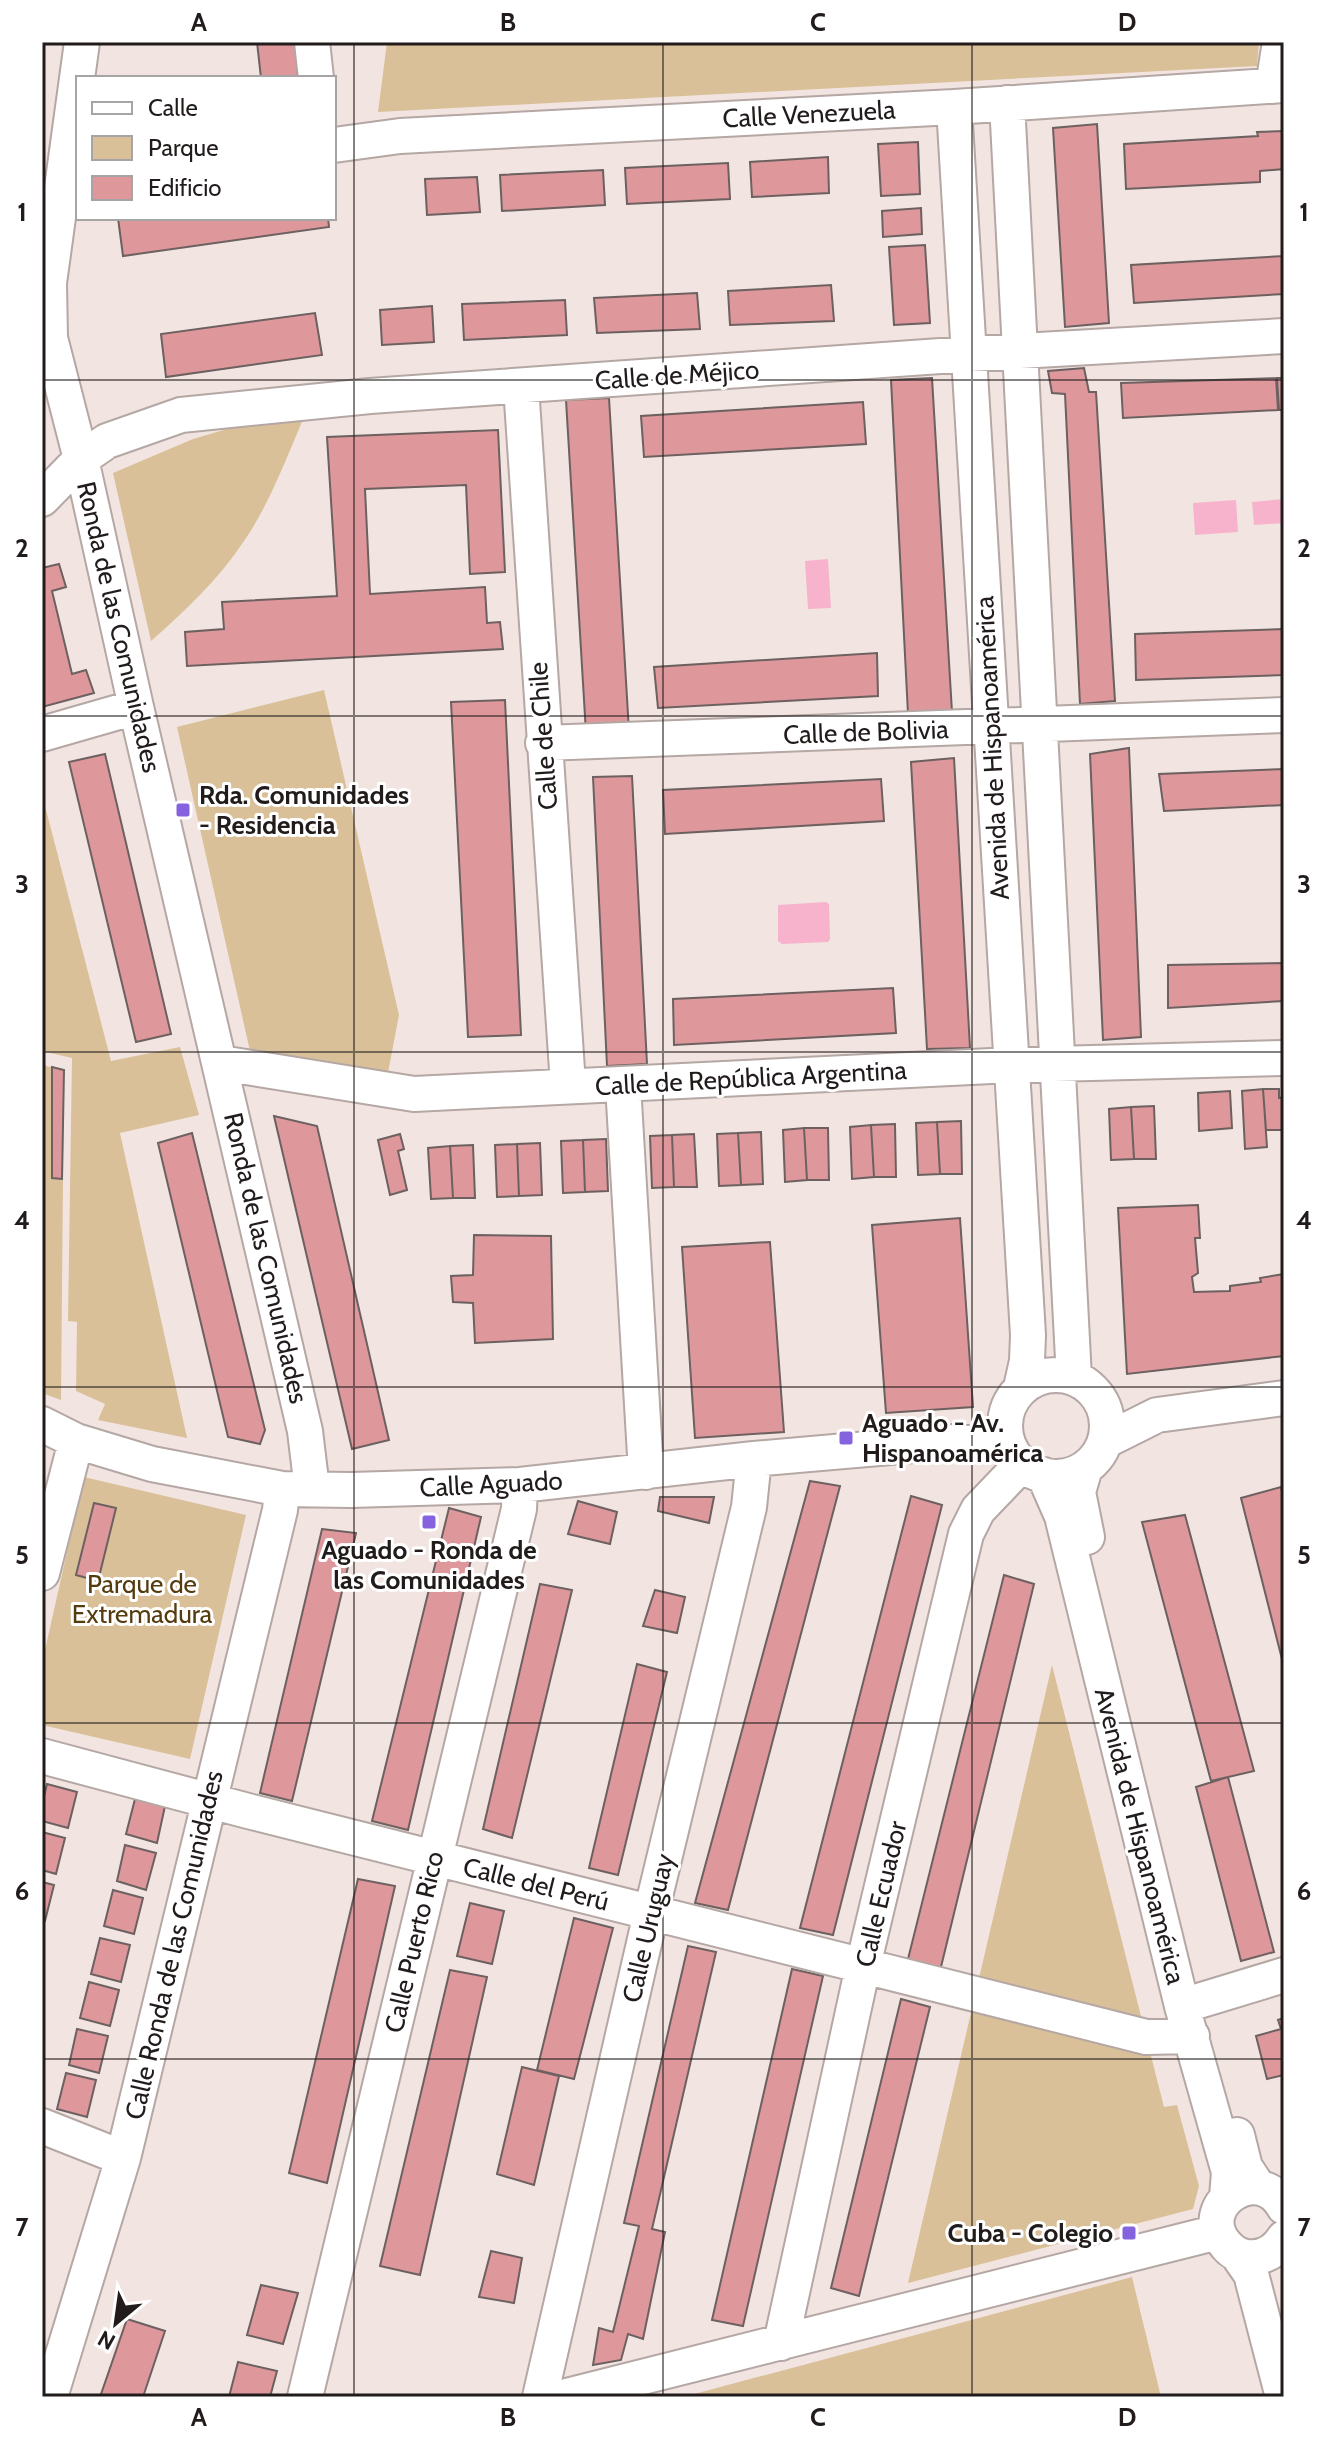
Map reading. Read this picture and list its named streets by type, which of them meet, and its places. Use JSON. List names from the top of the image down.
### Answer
{
  "streets": {
    "street": [
      "Calle Venezuela",
      "Calle de Méjico",
      "Ronda de las Comunidades",
      "Calle de Bolivia",
      "Calle de Chile",
      "Avenida de Hispanoamérica",
      "Calle de República Argentina",
      "Calle Aguado",
      "Calle del Perú",
      "Calle Ecuador",
      "Calle Uruguay",
      "Calle Puerto Rico",
      "Calle Ronda de las Comunidades"
    ]
  },
  "crossings": [
    ["Calle Venezuela", "Avenida de Hispanoamérica"],
    ["Calle de Méjico", "Ronda de las Comunidades"],
    ["Calle de Méjico", "Calle de Chile"],
    ["Calle de Méjico", "Avenida de Hispanoamérica"],
    ["Ronda de las Comunidades", "Calle de República Argentina"],
    ["Ronda de las Comunidades", "Calle Aguado"],
    ["Ronda de las Comunidades", "Calle Ronda de las Comunidades"],
    ["Calle de Bolivia", "Calle de Chile"],
    ["Calle de Bolivia", "Avenida de Hispanoamérica"],
    ["Calle de Chile", "Calle de República Argentina"],
    ["Avenida de Hispanoamérica", "Calle de República Argentina"],
    ["Avenida de Hispanoamérica", "Calle Aguado"],
    ["Avenida de Hispanoamérica", "Calle del Perú"],
    ["Avenida de Hispanoamérica", "Calle Ecuador"],
    ["Calle Aguado", "Calle Ecuador"],
    ["Calle Aguado", "Calle Uruguay"],
    ["Calle Aguado", "Calle Puerto Rico"],
    ["Calle Aguado", "Calle Ronda de las Comunidades"],
    ["Calle del Perú", "Calle Ecuador"],
    ["Calle del Perú", "Calle Uruguay"],
    ["Calle del Perú", "Calle Puerto Rico"],
    ["Calle del Perú", "Calle Ronda de las Comunidades"]
  ],
  "parks": ["Parque de Extremadura"],
  "places": {
    "transit": [
      "Rda. Comunidades - Residencia",
      "Aguado - Av. Hispanoamérica",
      "Aguado - Ronda de las Comunidades",
      "Cuba - Colegio"
    ]
  },
  "legend": ["Calle", "Parque", "Edificio"],
  "north": "bottom left",
  "grid": {
    "columns": [
      "A",
      "B",
      "C",
      "D"
    ],
    "rows": [
      "1",
      "2",
      "3",
      "4",
      "5",
      "6",
      "7"
    ]
  }
}
